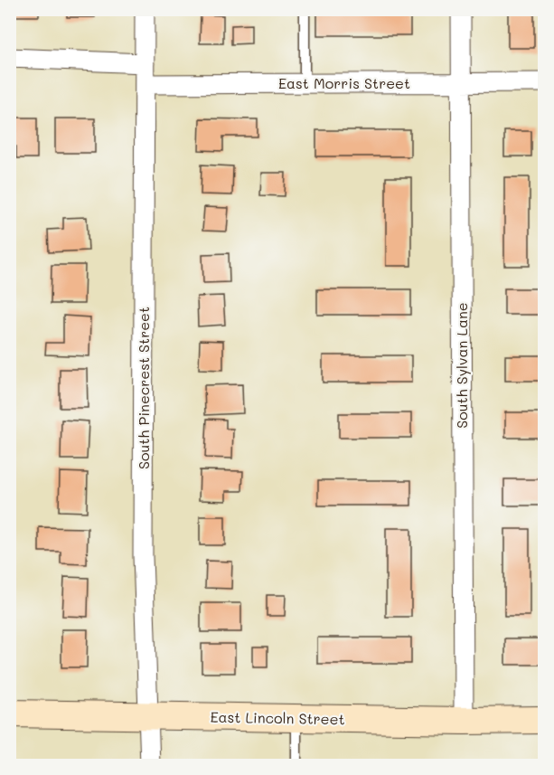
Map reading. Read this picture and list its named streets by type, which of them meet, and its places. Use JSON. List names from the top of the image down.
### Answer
{
  "streets": {
    "street": [
      "East Morris Street",
      "South Sylvan Lane",
      "South Pinecrest Street",
      "East Lincoln Street"
    ]
  },
  "crossings": [
    ["East Morris Street", "South Sylvan Lane"],
    ["East Morris Street", "South Pinecrest Street"],
    ["South Sylvan Lane", "East Lincoln Street"],
    ["South Pinecrest Street", "East Lincoln Street"]
  ]
}
